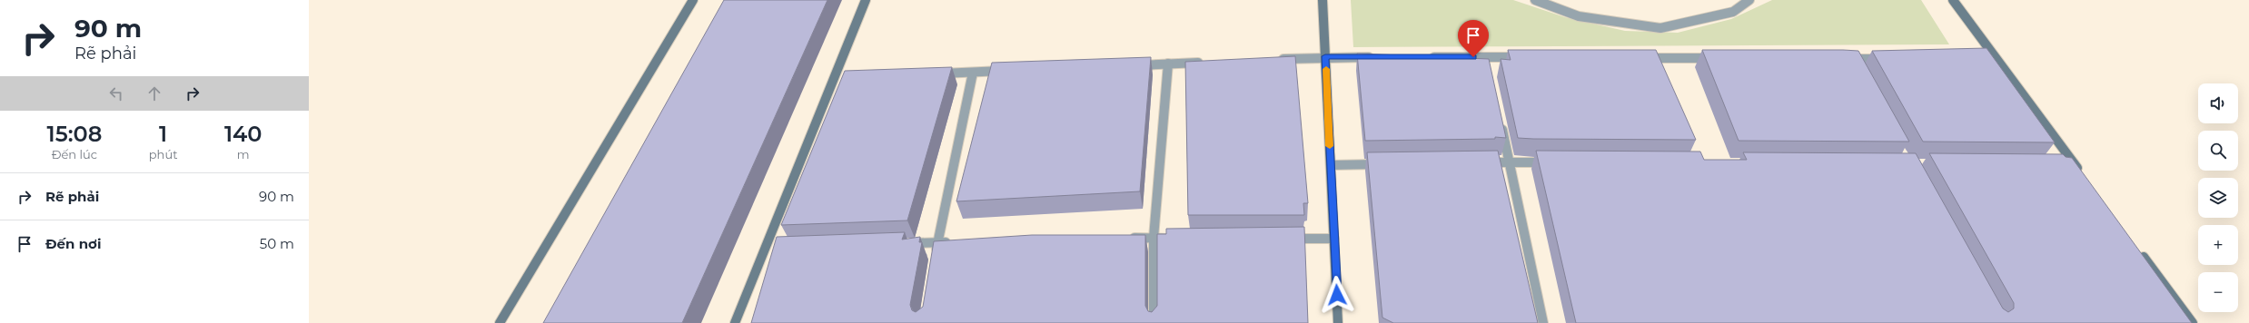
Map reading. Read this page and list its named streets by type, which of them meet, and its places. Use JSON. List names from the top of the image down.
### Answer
{
  "page": {
    "turn": ["90 m", "Rẽ phải"],
    "map_buttons": ["+", "−"],
    "eta": [
      "15:08",
      "Đến lúc",
      "1",
      "phút",
      "140",
      "m"
    ],
    "list": [
      {
        "name": "Rẽ phải",
        "value": "90 m"
      },
      {
        "name": "Đến nơi",
        "value": "50 m"
      }
    ]
  }
}
